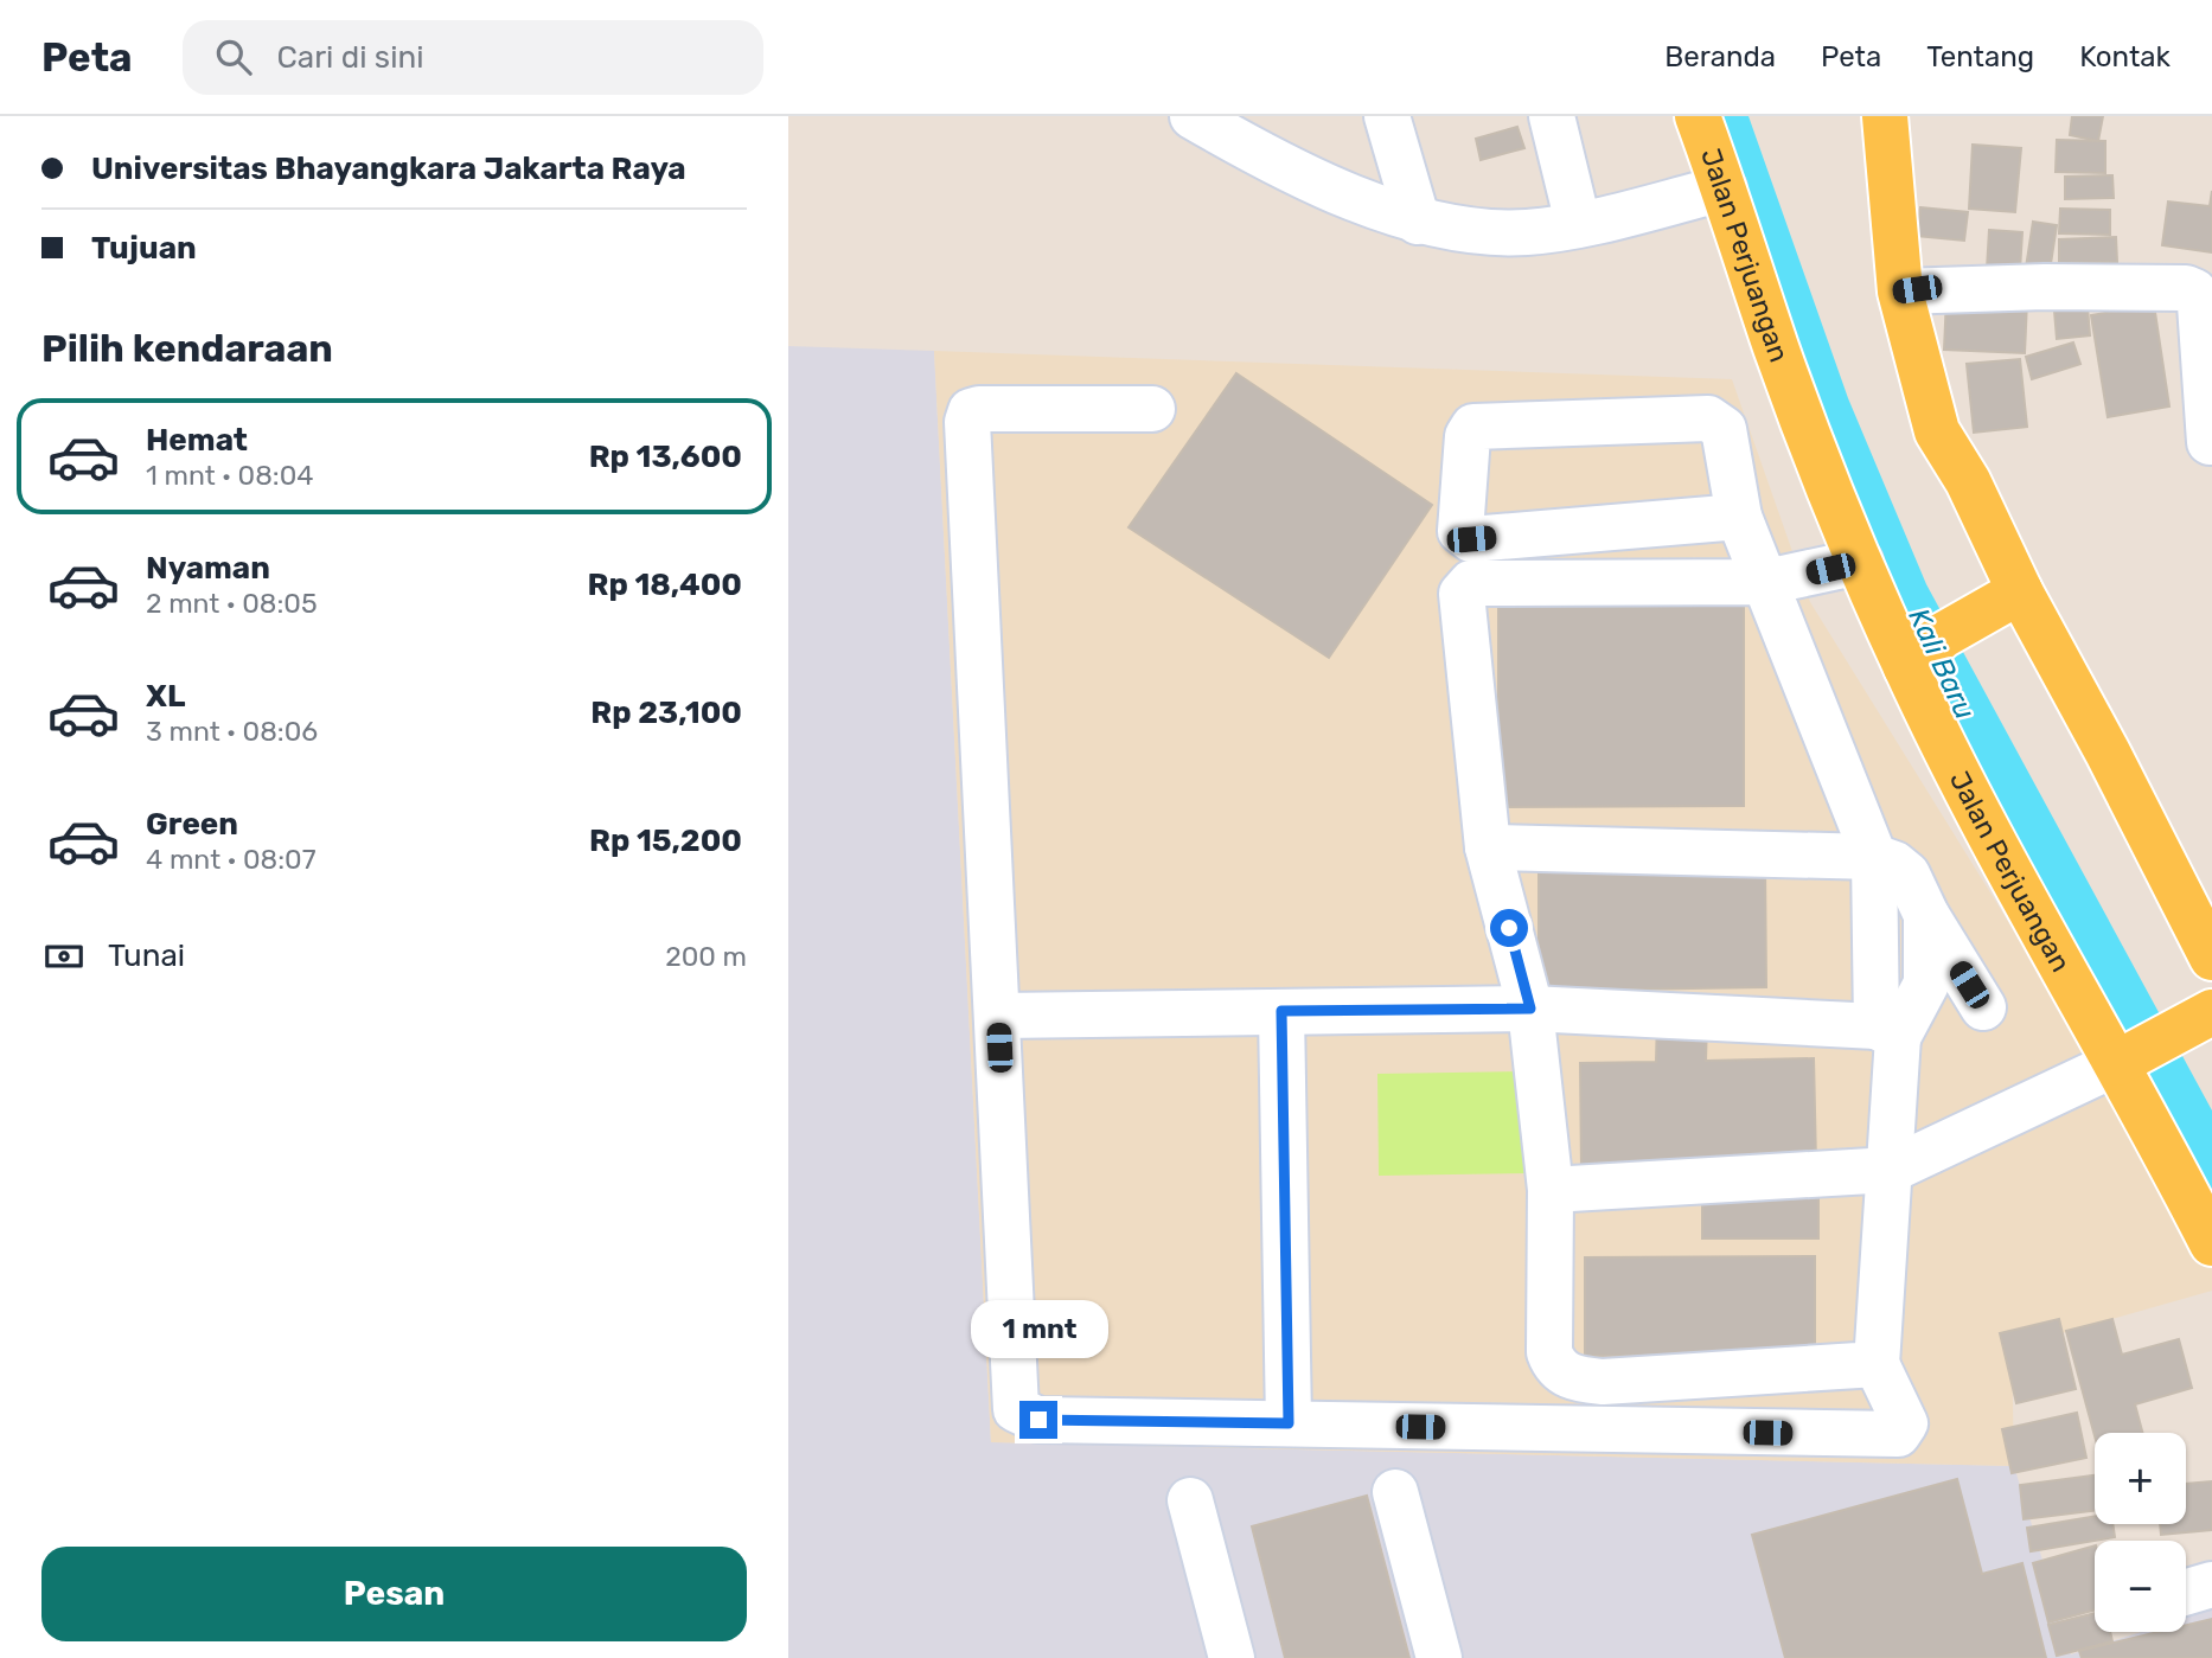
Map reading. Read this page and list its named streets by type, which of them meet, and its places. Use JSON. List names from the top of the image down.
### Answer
{
  "streets": {
    "main road": ["Jalan Perjuangan"]
  },
  "water": ["Kali Baru"],
  "page": {
    "header": "Peta",
    "search": "Cari di sini",
    "nav": [
      "Beranda",
      "Peta",
      "Tentang",
      "Kontak"
    ],
    "banner": ["Universitas Bhayangkara Jakarta Raya", "Tujuan"],
    "heading": "Pilih kendaraan",
    "list": [
      {
        "name": "Hemat",
        "note": "1 mnt · 08:04",
        "value": "Rp 13,600"
      },
      {
        "name": "Nyaman",
        "note": "2 mnt · 08:05",
        "value": "Rp 18,400"
      },
      {
        "name": "XL",
        "note": "3 mnt · 08:06",
        "value": "Rp 23,100"
      },
      {
        "name": "Green",
        "note": "4 mnt · 08:07",
        "value": "Rp 15,200"
      }
    ],
    "pay": ["Tunai", "200 m"],
    "bubble": "1 mnt",
    "map_buttons": ["+", "−"],
    "buttons": "Pesan"
  }
}
